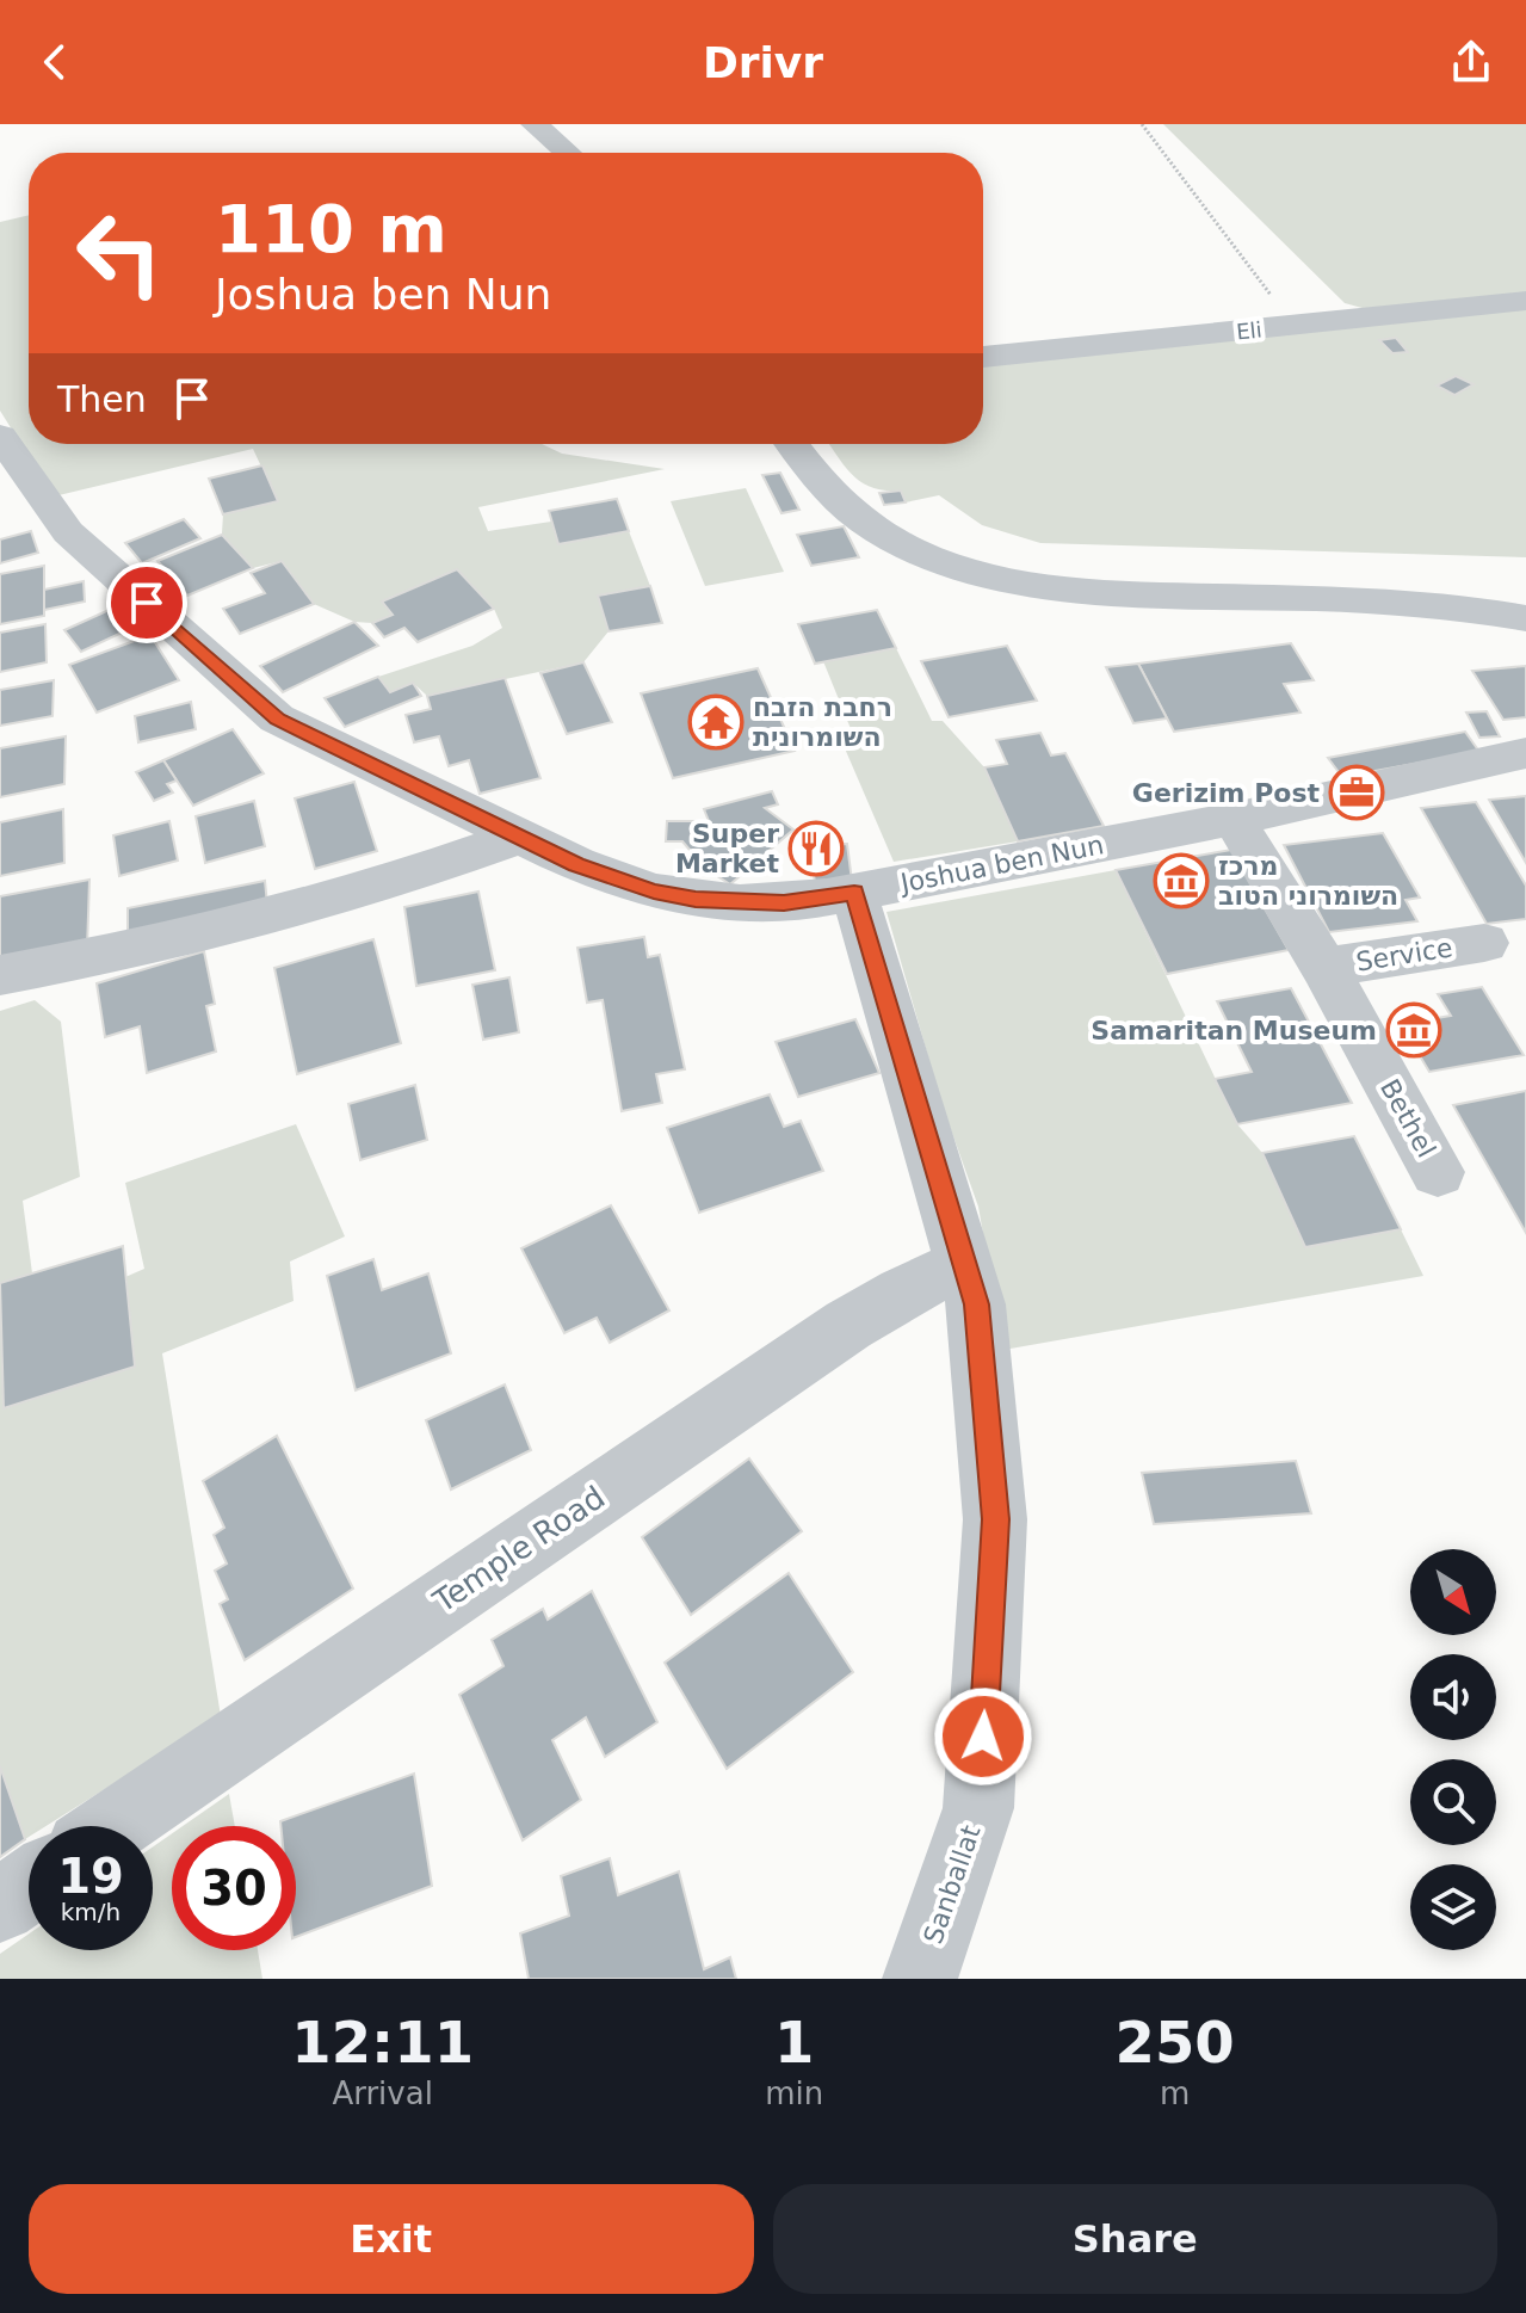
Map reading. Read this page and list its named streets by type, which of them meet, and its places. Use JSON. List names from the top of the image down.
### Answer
{
  "streets": {
    "street": [
      "Eli",
      "Joshua ben Nun",
      "Service",
      "Bethel",
      "Temple Road",
      "Sanballat"
    ]
  },
  "crossings": [
    ["Joshua ben Nun", "Bethel"],
    ["Joshua ben Nun", "Sanballat"],
    ["Service", "Bethel"],
    ["Temple Road", "Sanballat"]
  ],
  "places": {
    "temple": ["רחבת הזבח השומרונית"],
    "office": ["Gerizim Post"],
    "restaurant": ["Super Market"],
    "museum": ["מרכז השומרוני הטוב", "Samaritan Museum"]
  },
  "north": "bottom right",
  "page": {
    "header": "Drivr",
    "turn": ["110 m", "Joshua ben Nun"],
    "then": "Then",
    "speed": "19 km/h",
    "limit": "30",
    "eta": [
      "12:11",
      "Arrival",
      "1",
      "min",
      "250",
      "m"
    ],
    "buttons": ["Exit", "Share"]
  }
}
